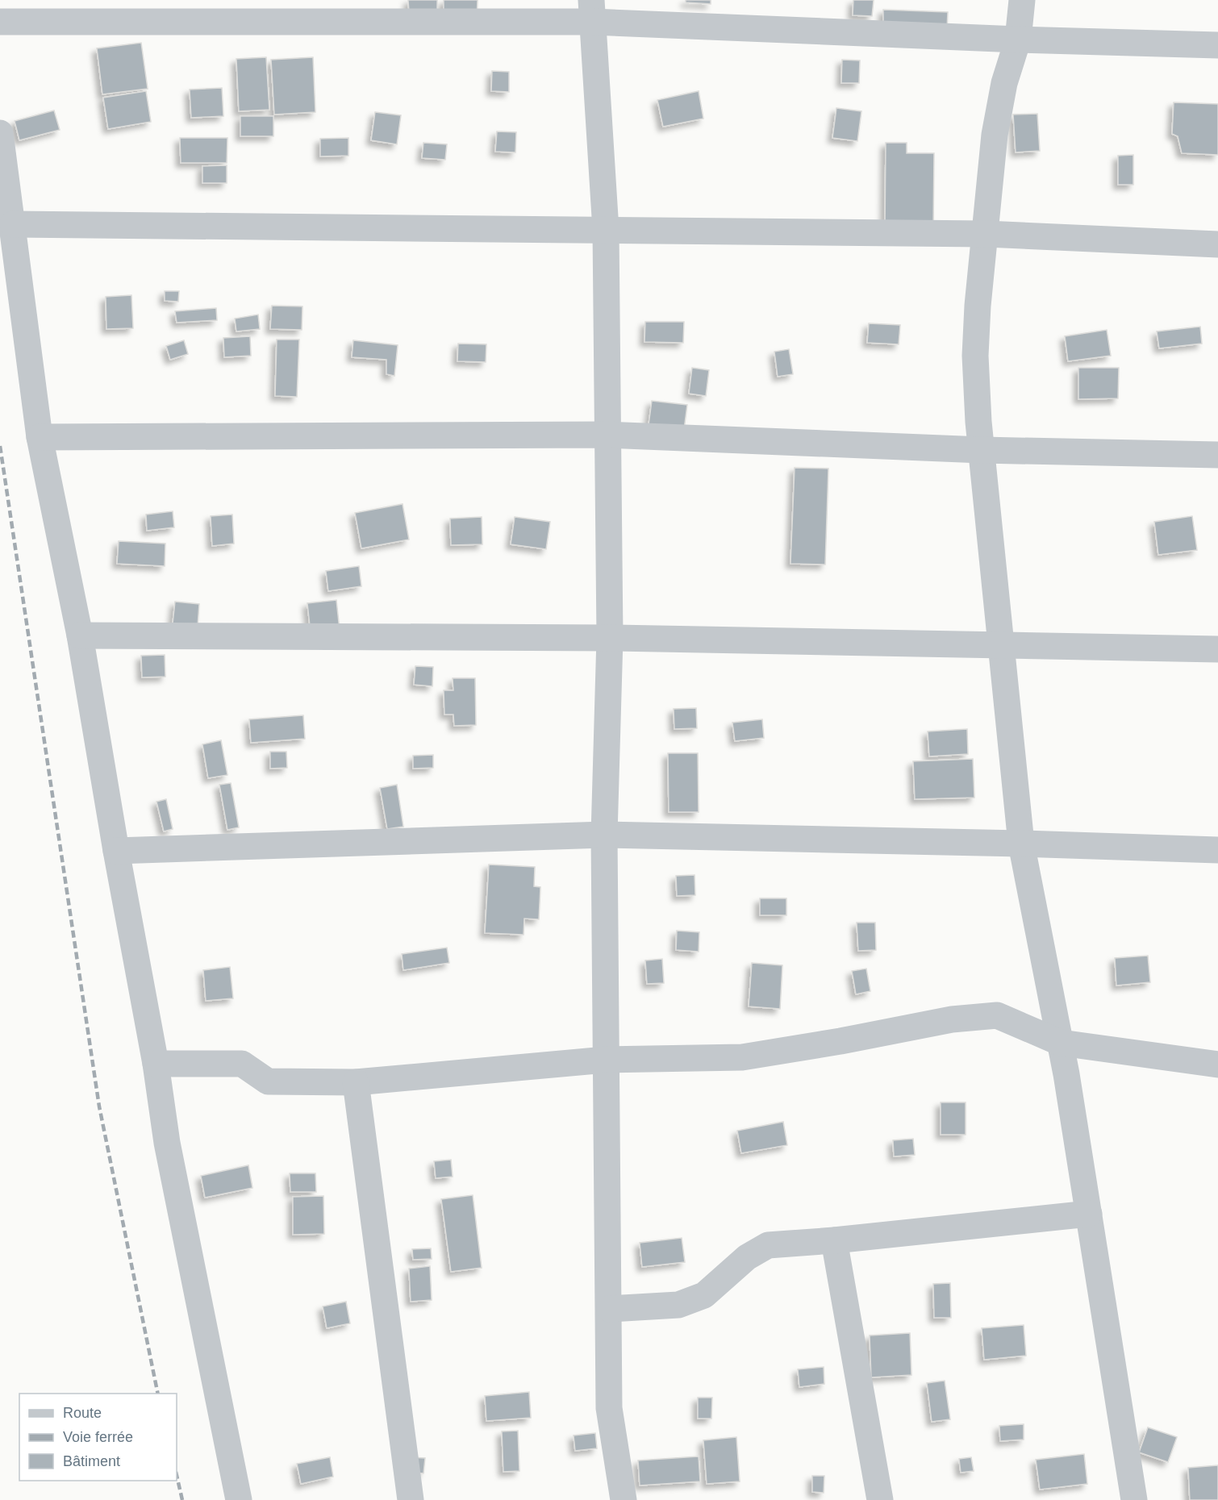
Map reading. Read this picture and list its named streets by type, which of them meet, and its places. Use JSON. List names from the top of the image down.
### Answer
{
  "legend": ["Route", "Voie ferrée", "Bâtiment"]
}
